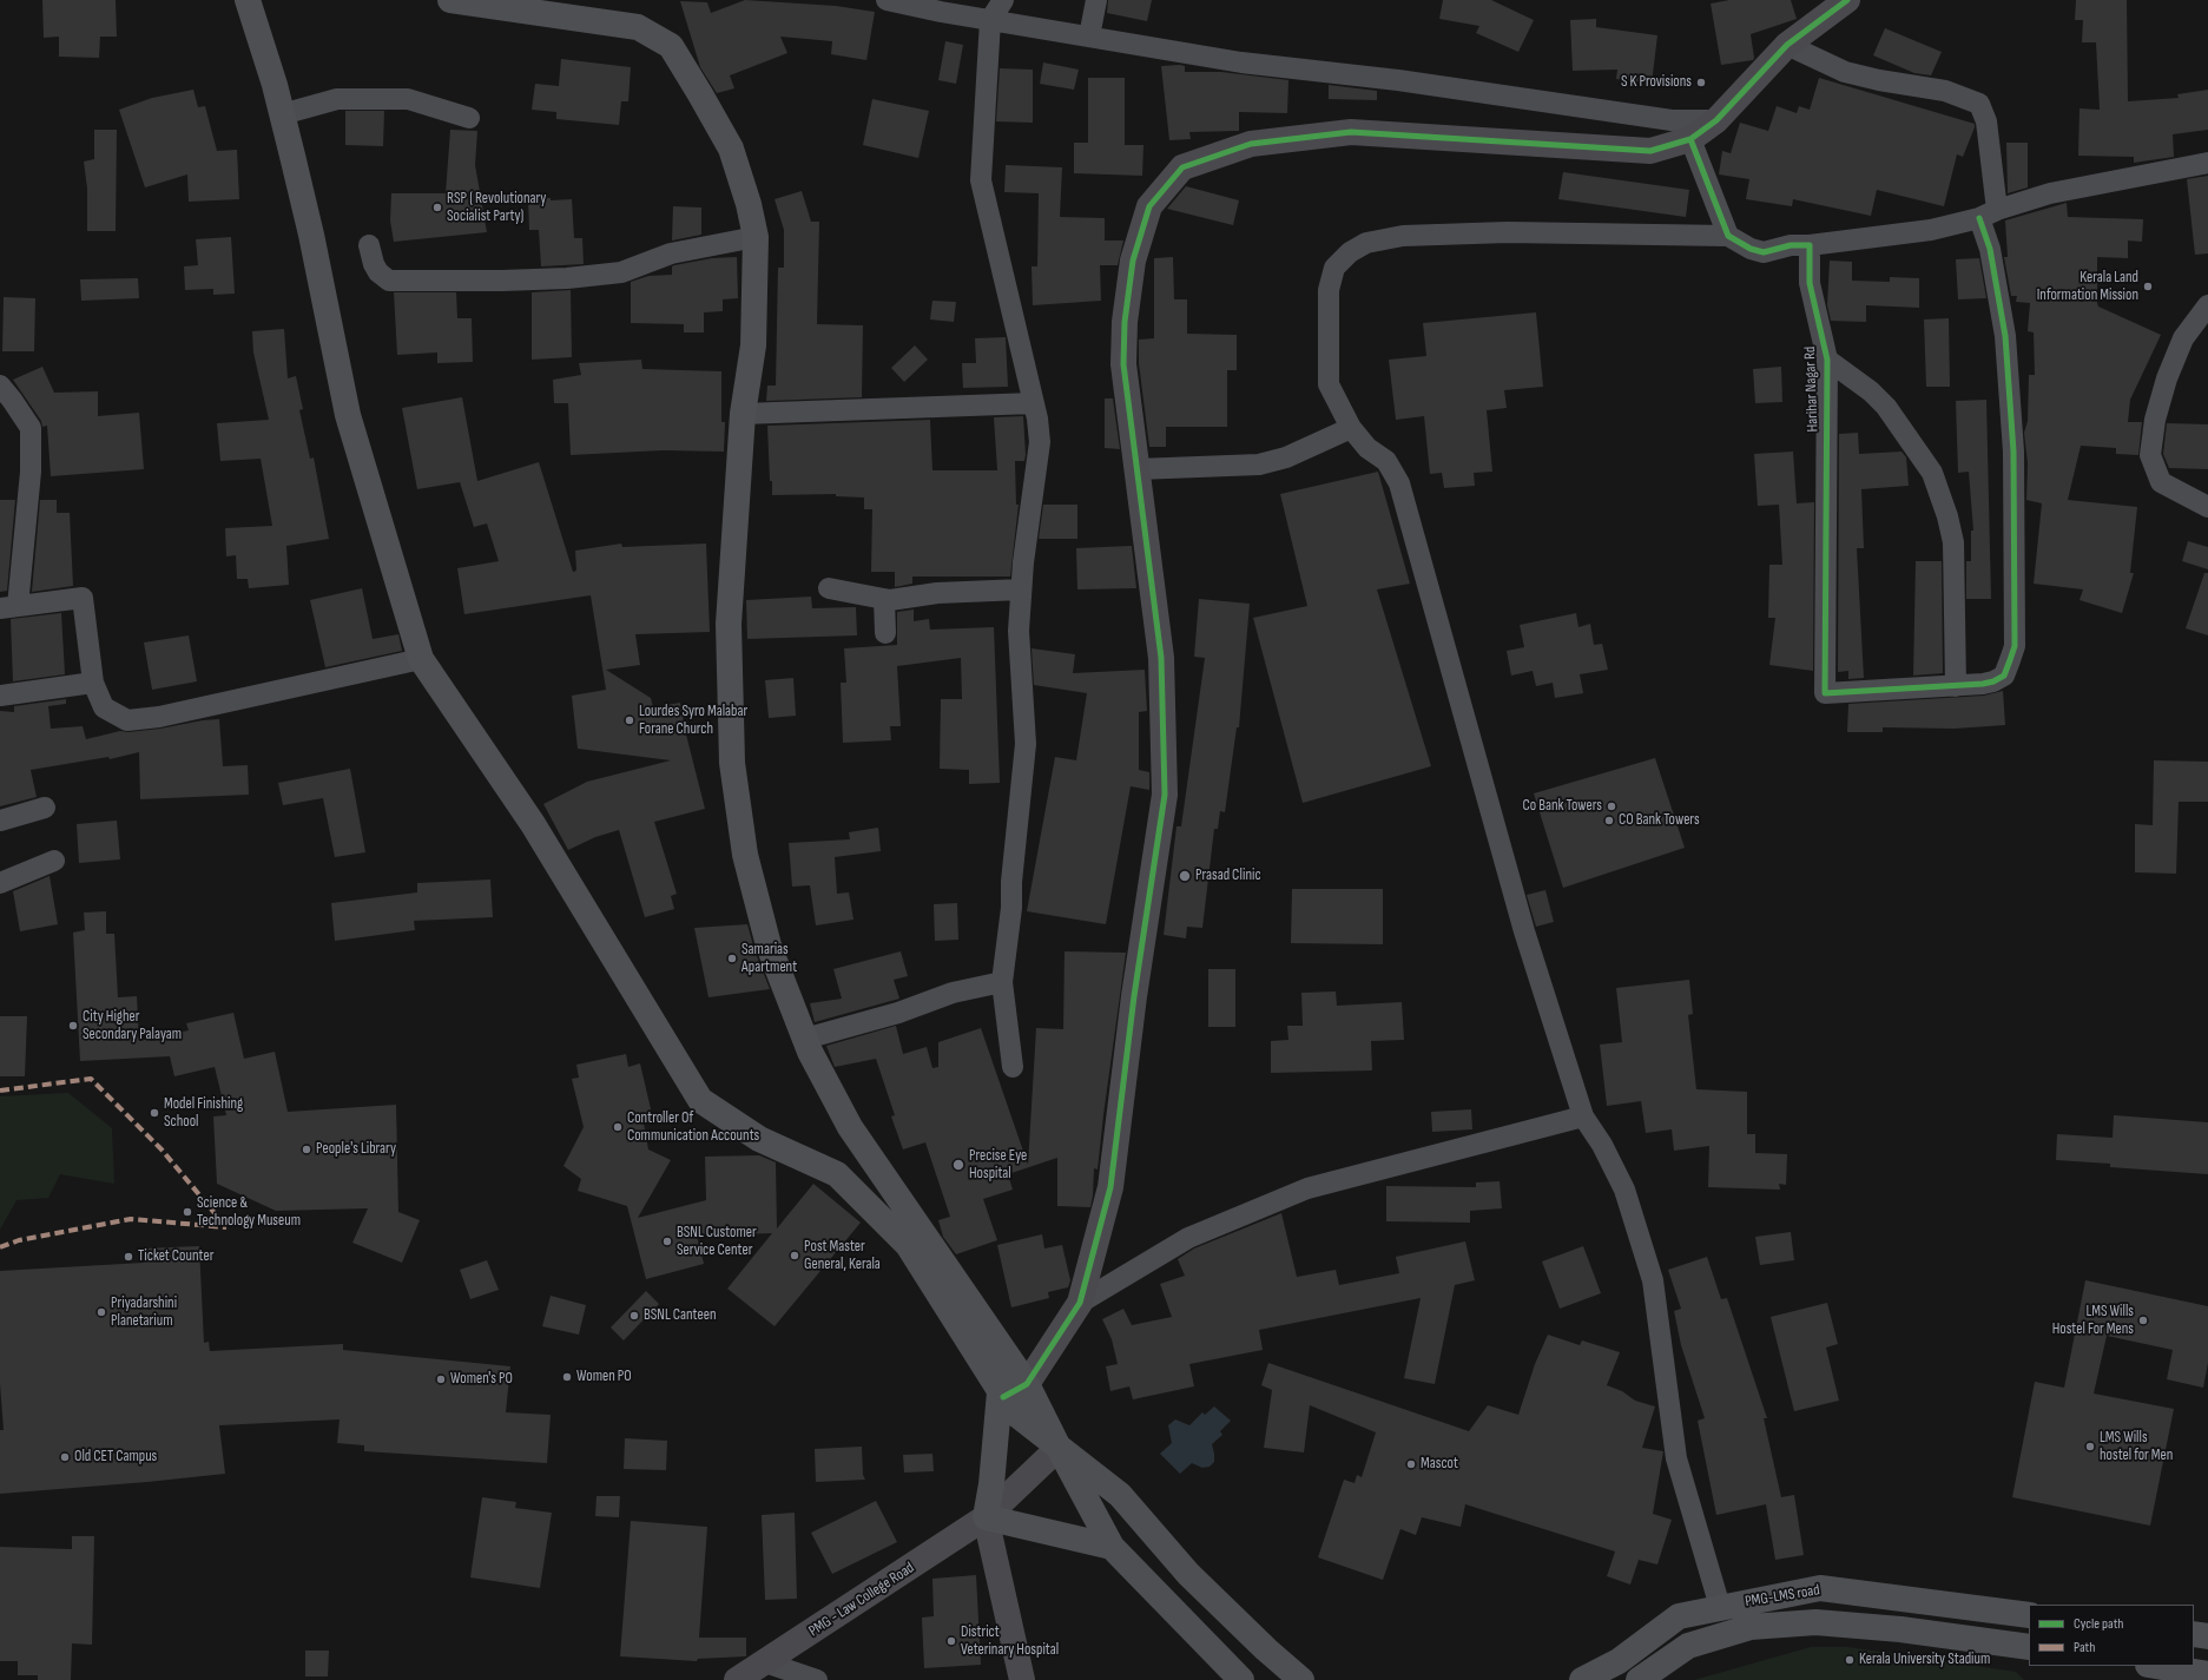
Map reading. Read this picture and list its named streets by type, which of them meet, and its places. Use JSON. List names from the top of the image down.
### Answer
{
  "streets": {
    "main road": ["PMG-LMS road"],
    "street": ["Harihar Nagar Rd", "PMG - Law College Road"]
  },
  "places": [
    "S K Provisions",
    "RSP ( Revolutionary Socialist Party)",
    "Kerala Land Information Mission",
    "Lourdes Syro Malabar Forane Church",
    "Co Bank Towers",
    "CO Bank Towers",
    "Prasad Clinic",
    "Samarias Apartment",
    "City Higher Secondary Palayam",
    "Model Finishing School",
    "Controller Of Communication Accounts",
    "People's Library",
    "Precise Eye Hospital",
    "Science & Technology Museum",
    "BSNL Customer Service Center",
    "Post Master General, Kerala",
    "Ticket Counter",
    "Priyadarshini Planetarium",
    "BSNL Canteen",
    "LMS Wills Hostel For Mens",
    "Women PO",
    "Women's PO",
    "LMS Wills hostel for Men",
    "Old CET Campus",
    "Mascot",
    "District Veterinary Hospital",
    "Kerala University Stadium"
  ],
  "legend": ["Cycle path", "Path"]
}
